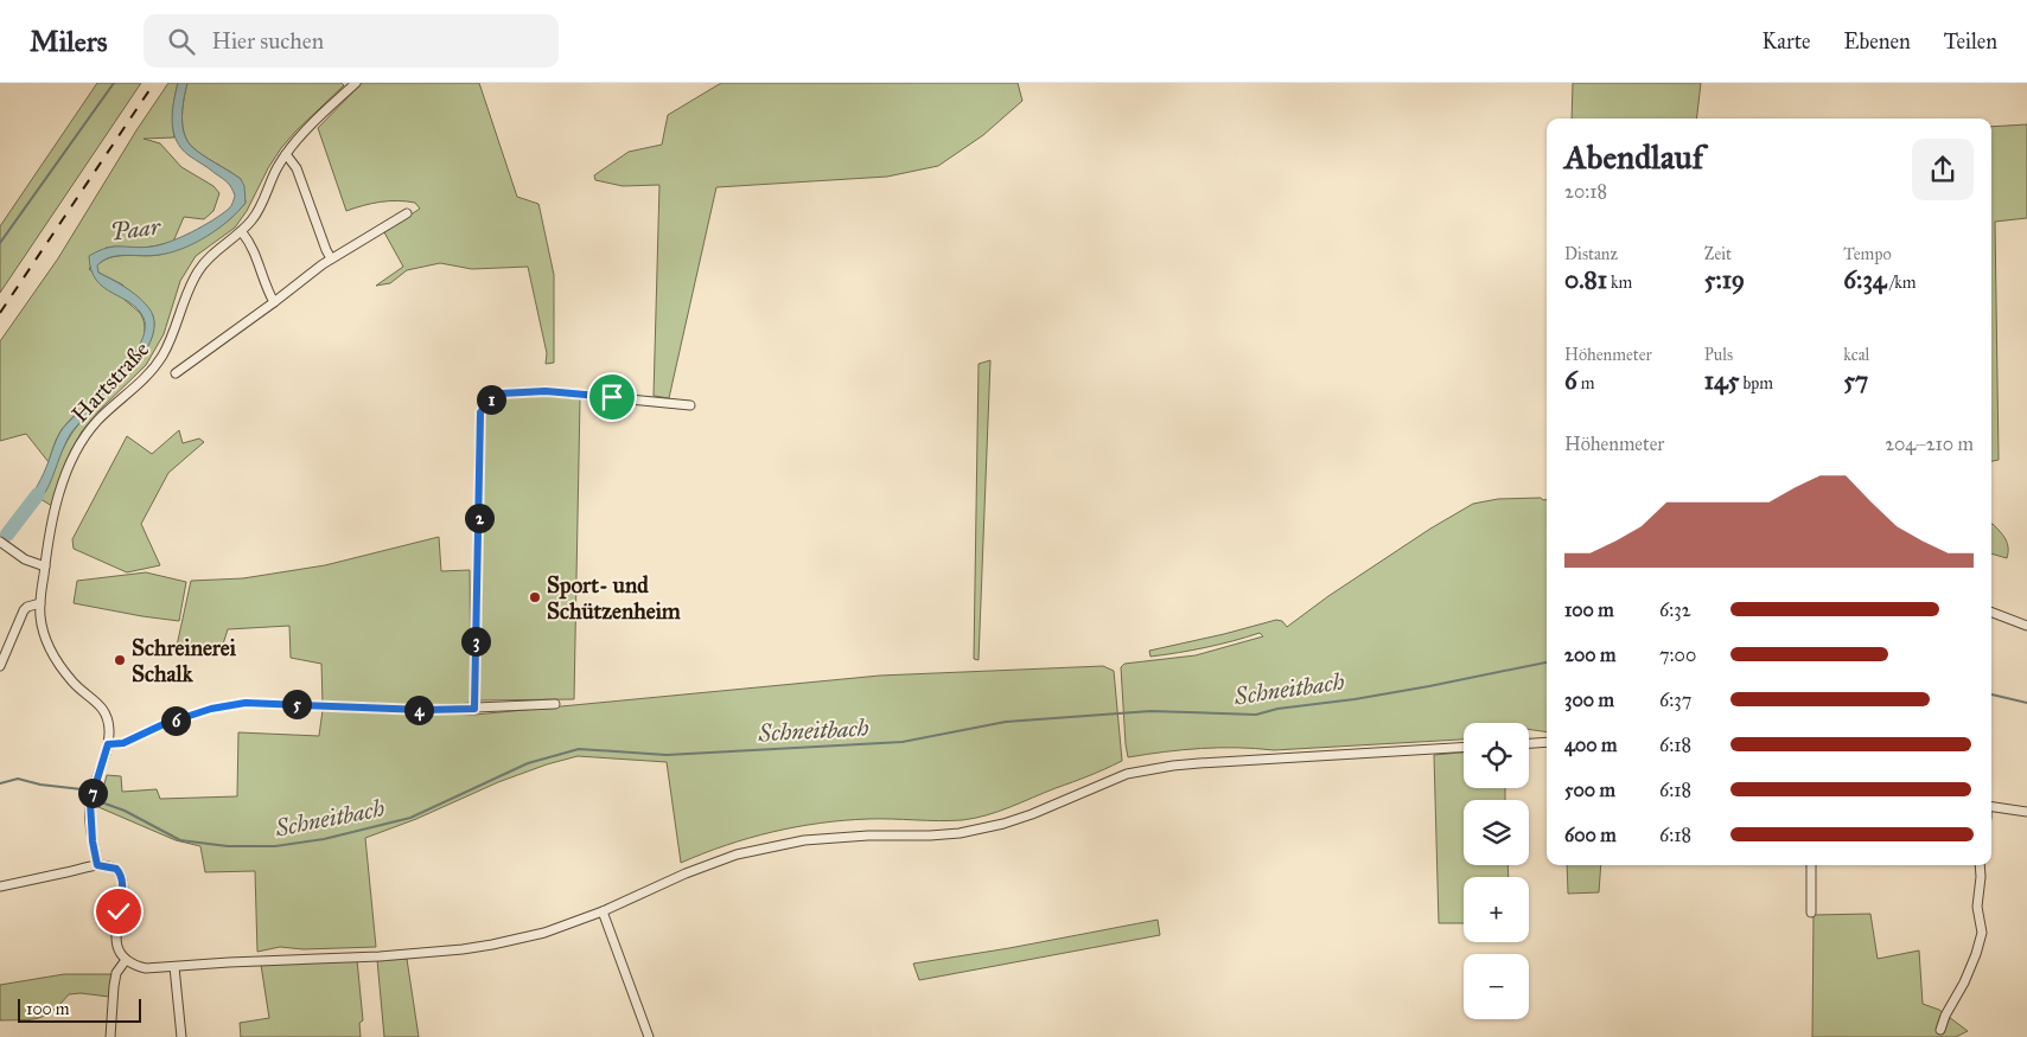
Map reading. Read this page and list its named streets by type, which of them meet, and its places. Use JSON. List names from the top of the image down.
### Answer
{
  "streets": {
    "street": ["Hartstraße"]
  },
  "water": ["Paar", "Schneitbach"],
  "places": ["Sport- und Schützenheim", "Schreinerei Schalk"],
  "scale_bar": "100 m",
  "page": {
    "header": "Milers",
    "search": "Hier suchen",
    "nav": ["Karte", "Ebenen", "Teilen"],
    "heading": ["Abendlauf", "20:18"],
    "stats": [
      ["Distanz", "0.81 km"],
      ["Zeit", "5:19"],
      ["Tempo", "6:34 /km"],
      ["Höhenmeter", "6 m"],
      ["Puls", "145 bpm"],
      ["kcal", "57"]
    ],
    "pins": [
      "1",
      "2",
      "3",
      "5",
      "4",
      "6",
      "7"
    ],
    "chart": ["Höhenmeter", "204–210 m"],
    "list": [
      {
        "name": "100 m",
        "note": "6:32"
      },
      {
        "name": "200 m",
        "note": "7:00"
      },
      {
        "name": "300 m",
        "note": "6:37"
      },
      {
        "name": "400 m",
        "note": "6:18"
      },
      {
        "name": "500 m",
        "note": "6:18"
      },
      {
        "name": "600 m",
        "note": "6:18"
      }
    ],
    "map_buttons": ["+", "−"],
    "scale": "100 m"
  }
}
